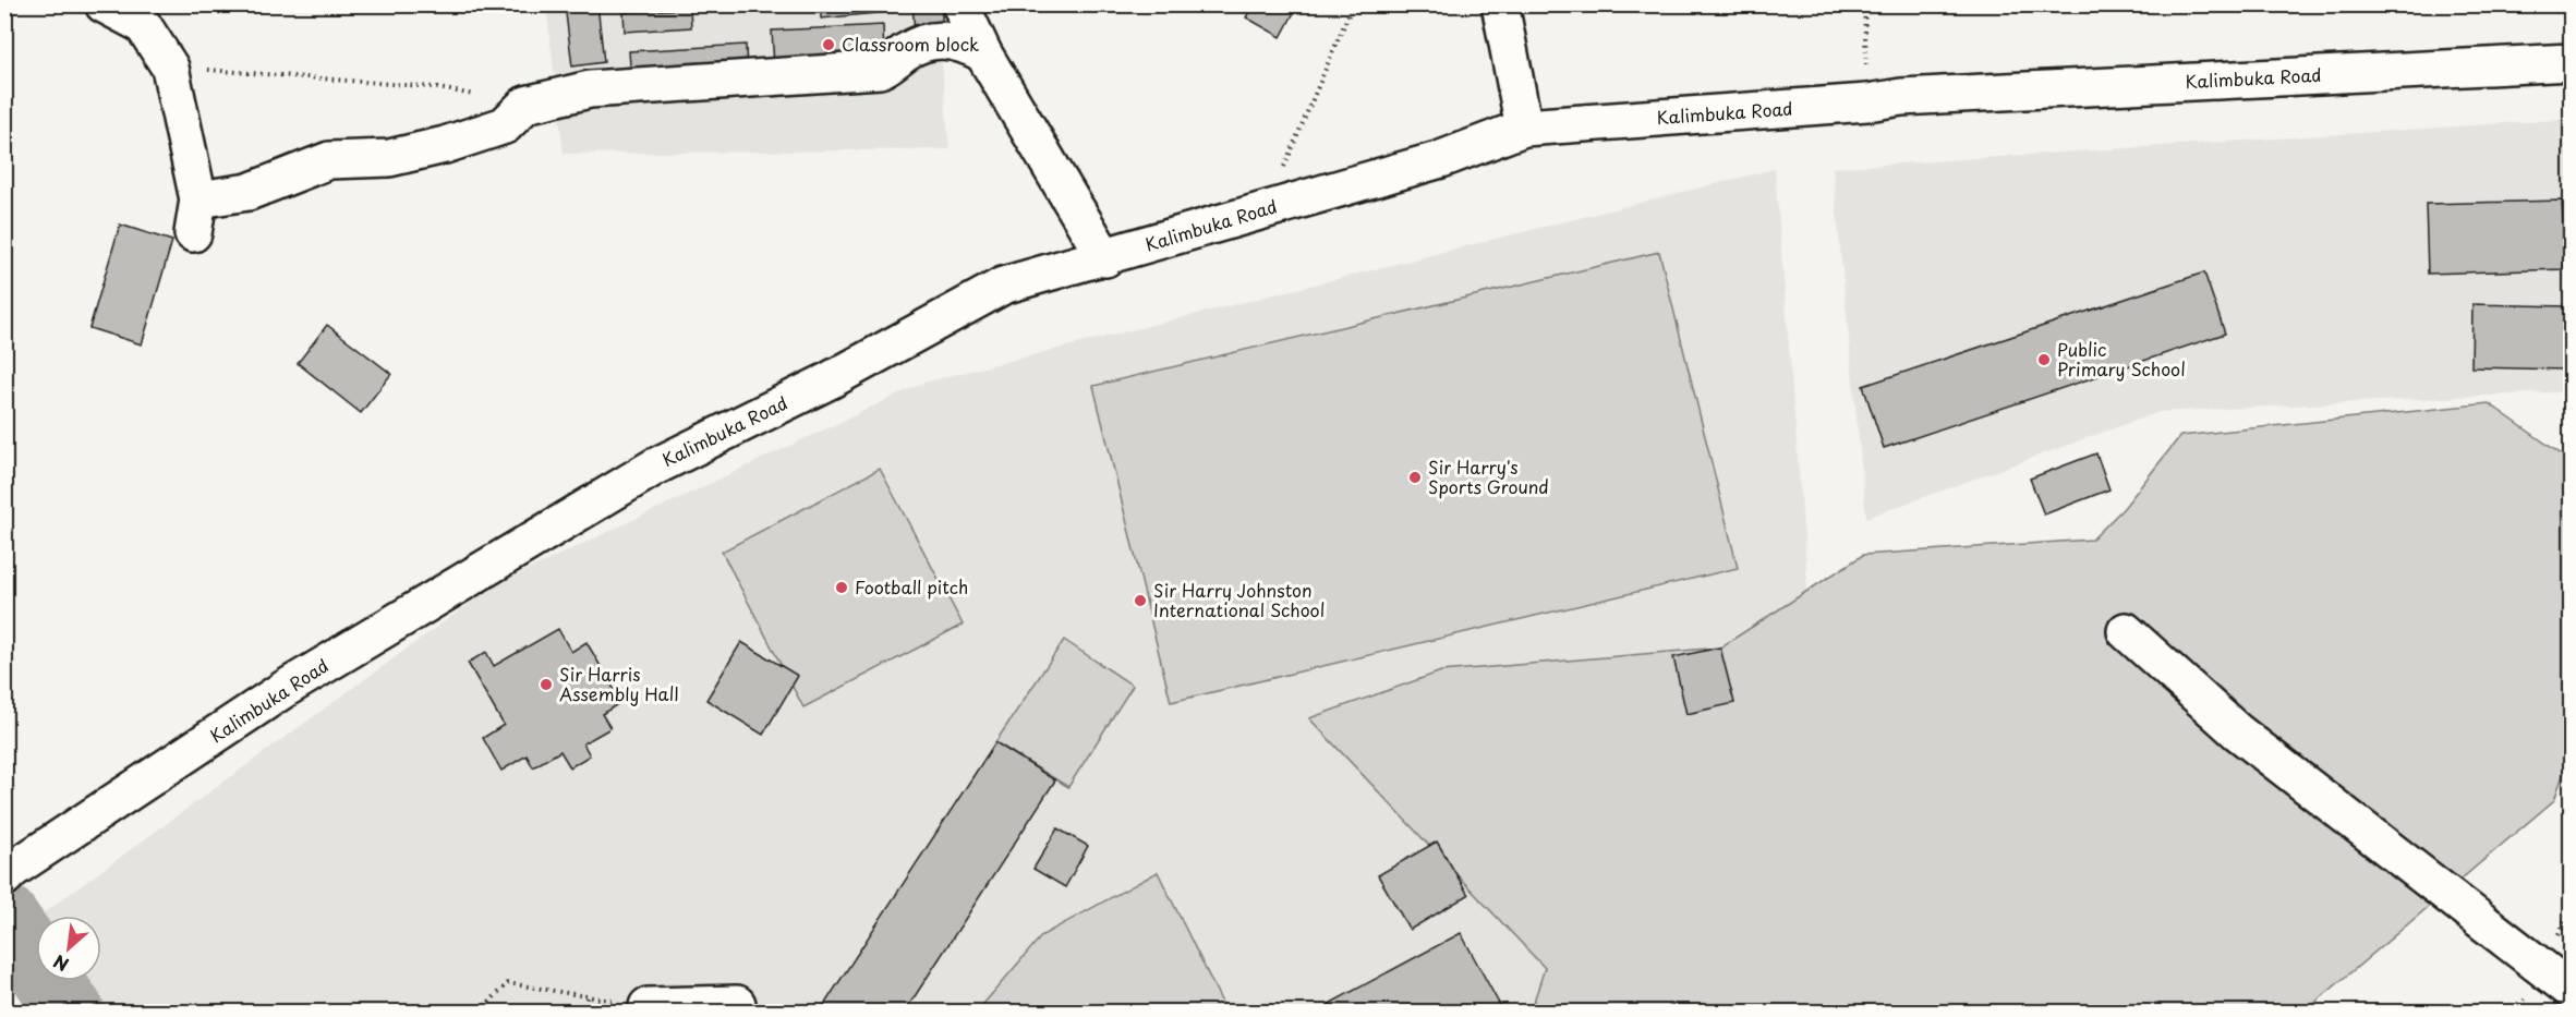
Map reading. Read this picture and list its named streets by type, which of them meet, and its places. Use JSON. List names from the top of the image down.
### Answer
{
  "streets": {
    "street": ["Kalimbuka Road"]
  },
  "places": [
    "Classroom block",
    "Public Primary School",
    "Sir Harry's Sports Ground",
    "Football pitch",
    "Sir Harry Johnston International School",
    "Sir Harris Assembly Hall"
  ],
  "north": "bottom left"
}
